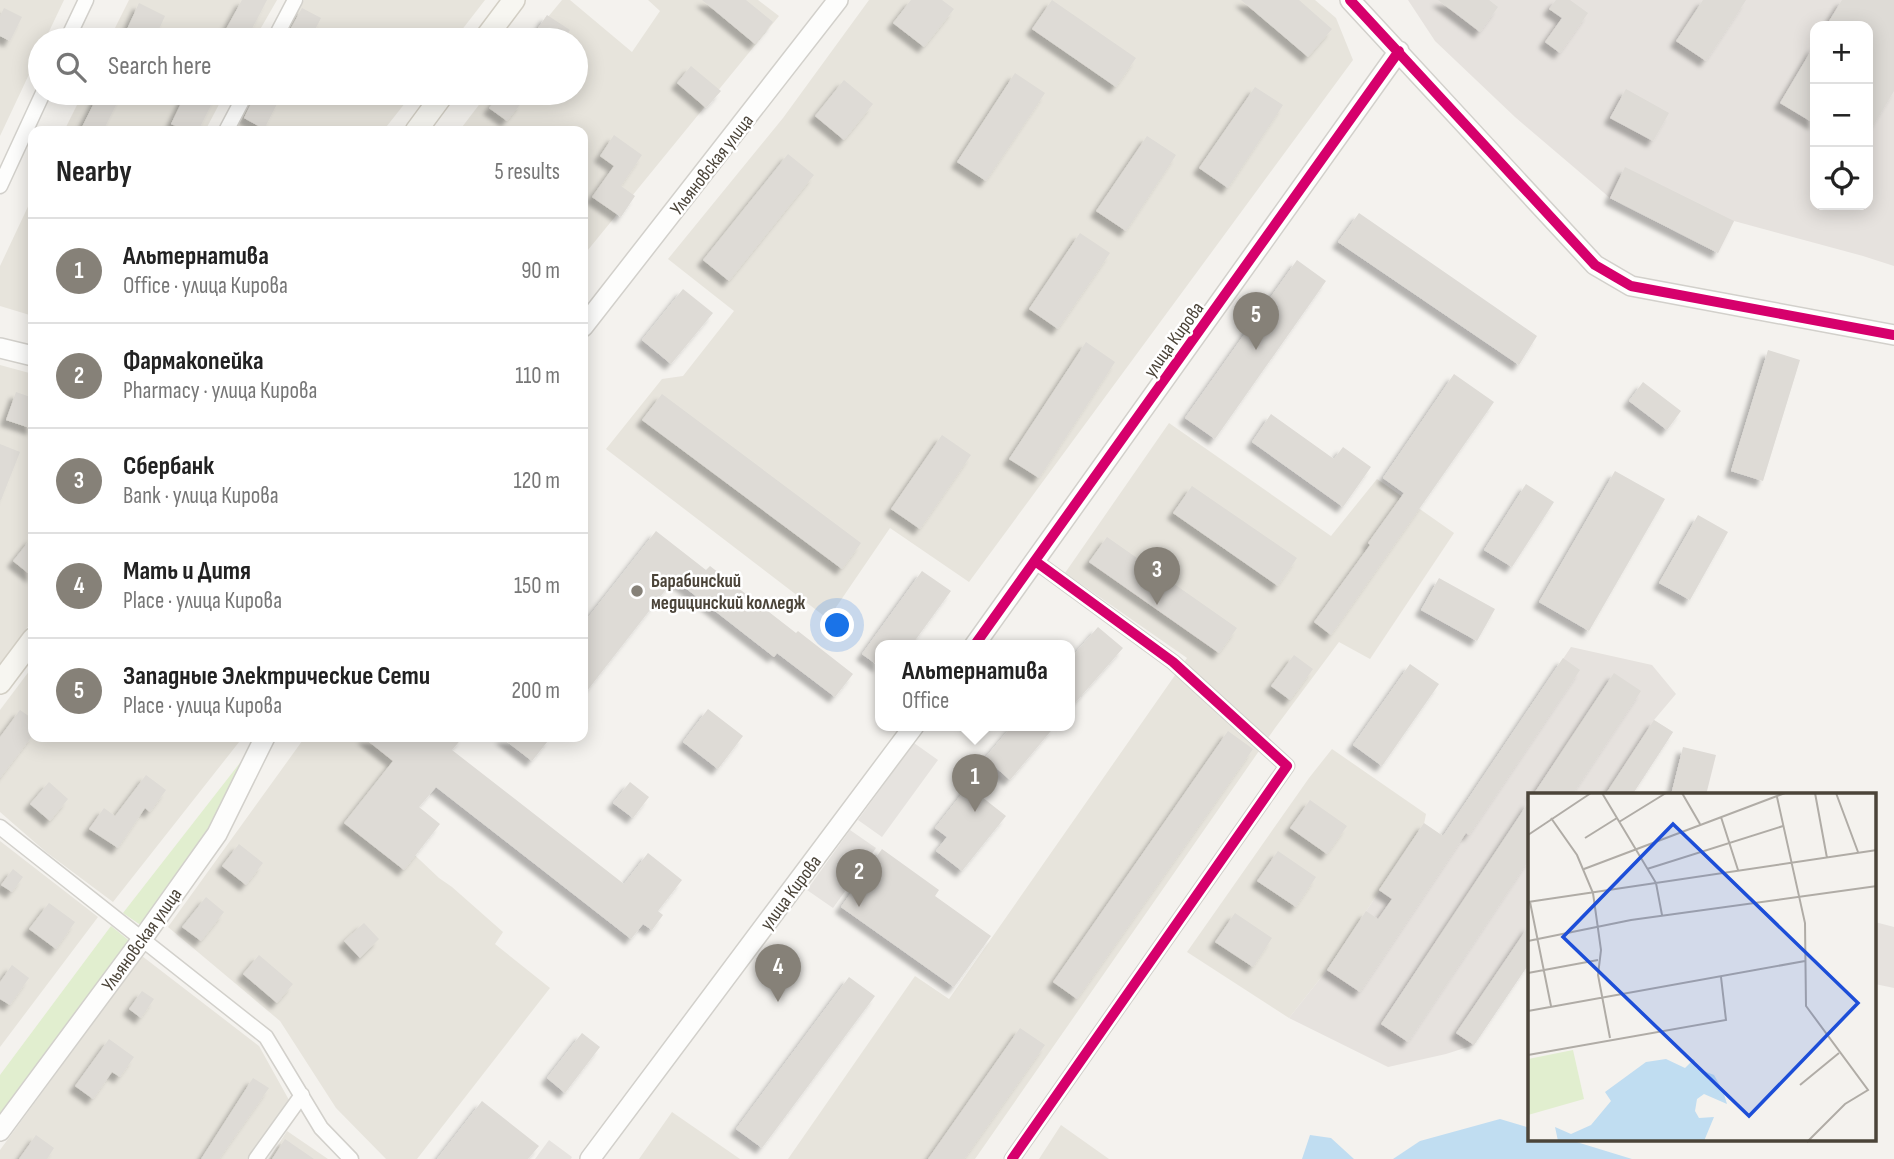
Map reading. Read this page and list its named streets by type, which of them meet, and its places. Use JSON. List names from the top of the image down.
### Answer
{
  "streets": {
    "street": ["Ульяновская улица", "улица Кирова"]
  },
  "places": ["Барабинский медицинский колледж"],
  "page": {
    "map_buttons": ["+", "−"],
    "search": "Search here",
    "heading": ["Nearby", "5 results"],
    "list": [
      {
        "mark": "1",
        "name": "Альтернатива",
        "note": "Office · улица Кирова",
        "value": "90 m"
      },
      {
        "mark": "2",
        "name": "Фармакопейка",
        "note": "Pharmacy · улица Кирова",
        "value": "110 m"
      },
      {
        "mark": "3",
        "name": "Сбербанк",
        "note": "Bank · улица Кирова",
        "value": "120 m"
      },
      {
        "mark": "4",
        "name": "Мать и Дитя",
        "note": "Place · улица Кирова",
        "value": "150 m"
      },
      {
        "mark": "5",
        "name": "Западные Электрические Сети",
        "note": "Place · улица Кирова",
        "value": "200 m"
      }
    ],
    "pins": [
      "5",
      "3",
      "1",
      "2",
      "4"
    ],
    "popup": ["Альтернатива", "Office"]
  }
}
